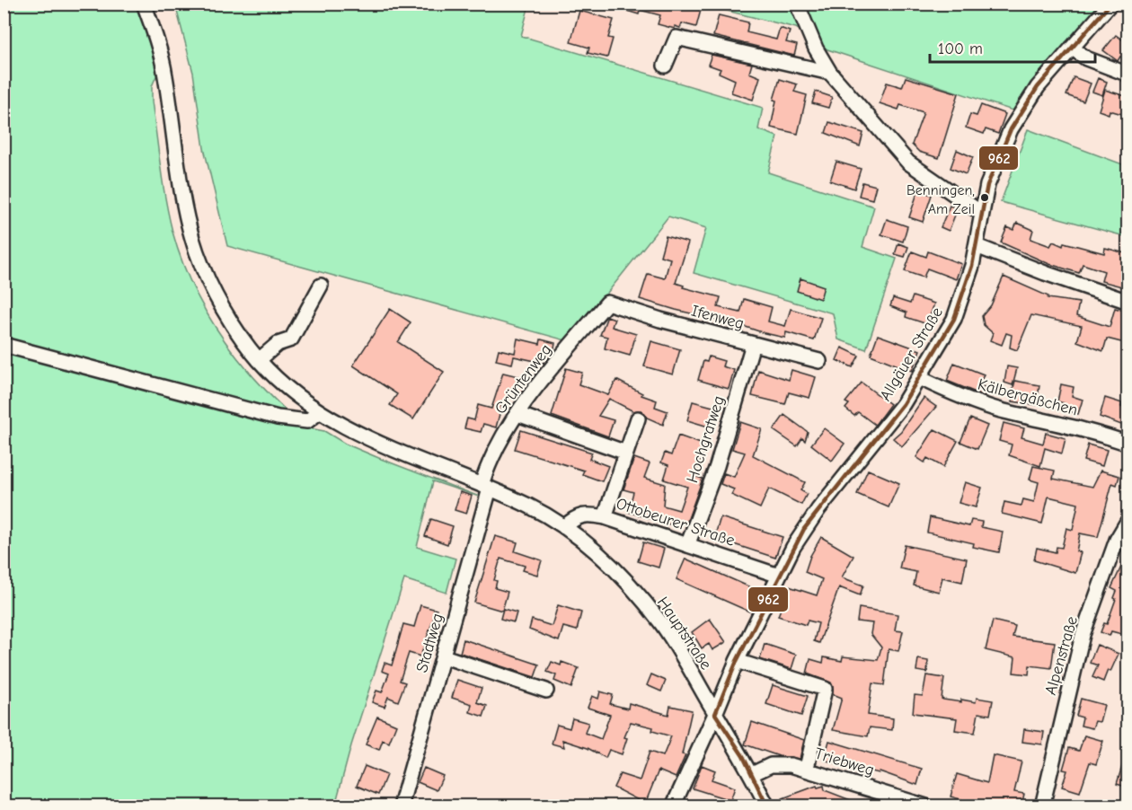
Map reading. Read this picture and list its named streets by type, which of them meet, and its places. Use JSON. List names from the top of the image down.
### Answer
{
  "streets": {
    "street": [
      "Ifenweg",
      "Allgäuer Straße",
      "Grüntenweg",
      "Kälbergäßchen",
      "Hochgratweg",
      "Ottobeurer Straße",
      "Hauptstraße",
      "Stadtweg",
      "Alpenstraße",
      "Triebweg"
    ]
  },
  "crossings": [
    ["Ifenweg", "Grüntenweg"],
    ["Ifenweg", "Hochgratweg"],
    ["Allgäuer Straße", "Kälbergäßchen"],
    ["Allgäuer Straße", "Ottobeurer Straße"],
    ["Allgäuer Straße", "Hauptstraße"],
    ["Grüntenweg", "Hauptstraße"],
    ["Grüntenweg", "Stadtweg"],
    ["Hochgratweg", "Ottobeurer Straße"],
    ["Ottobeurer Straße", "Hauptstraße"],
    ["Hauptstraße", "Stadtweg"],
    ["Hauptstraße", "Triebweg"]
  ],
  "places": ["Benningen, Am Zeil"],
  "lines": ["transit line 962"],
  "scale_bar": "100 m"
}
